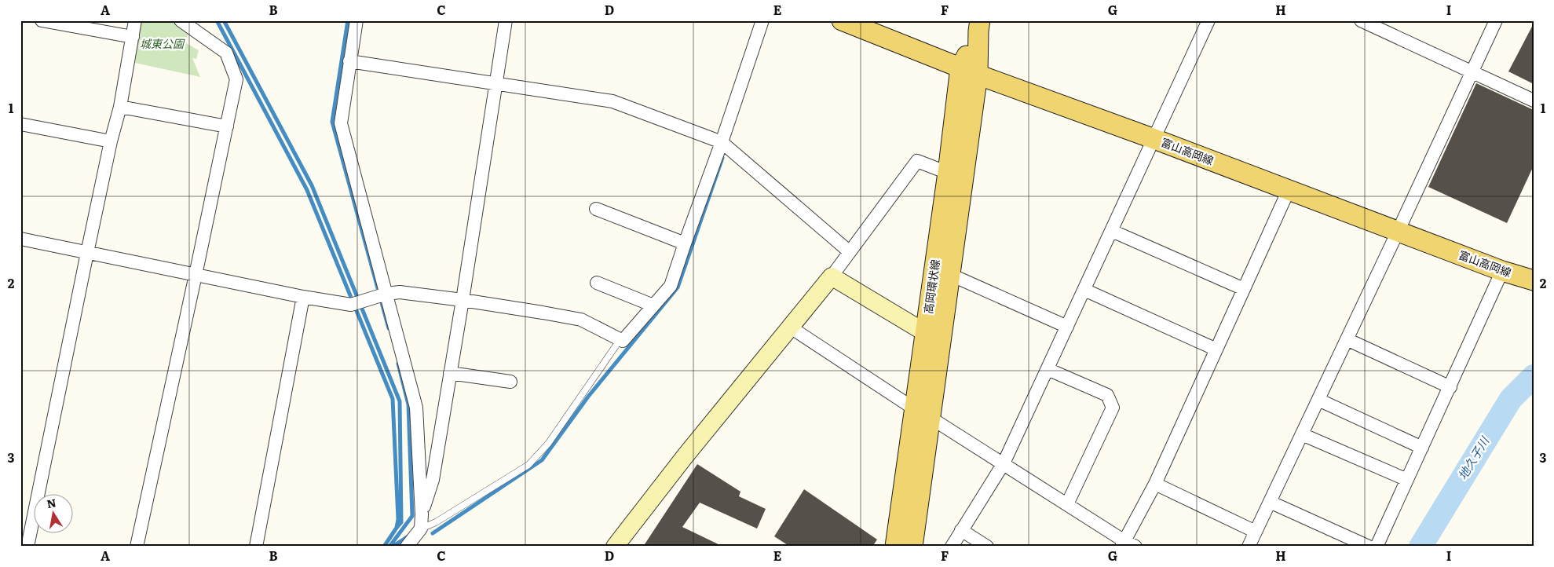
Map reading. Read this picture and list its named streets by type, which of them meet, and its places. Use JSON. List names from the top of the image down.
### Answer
{
  "streets": {
    "main road": ["富山高岡線", "高岡環状線"]
  },
  "crossings": [
    ["富山高岡線", "高岡環状線"]
  ],
  "water": ["地久子川"],
  "parks": ["城東公園"],
  "north": "top",
  "grid": {
    "columns": [
      "A",
      "B",
      "C",
      "D",
      "E",
      "F",
      "G",
      "H",
      "I"
    ],
    "rows": ["1", "2", "3"]
  }
}
